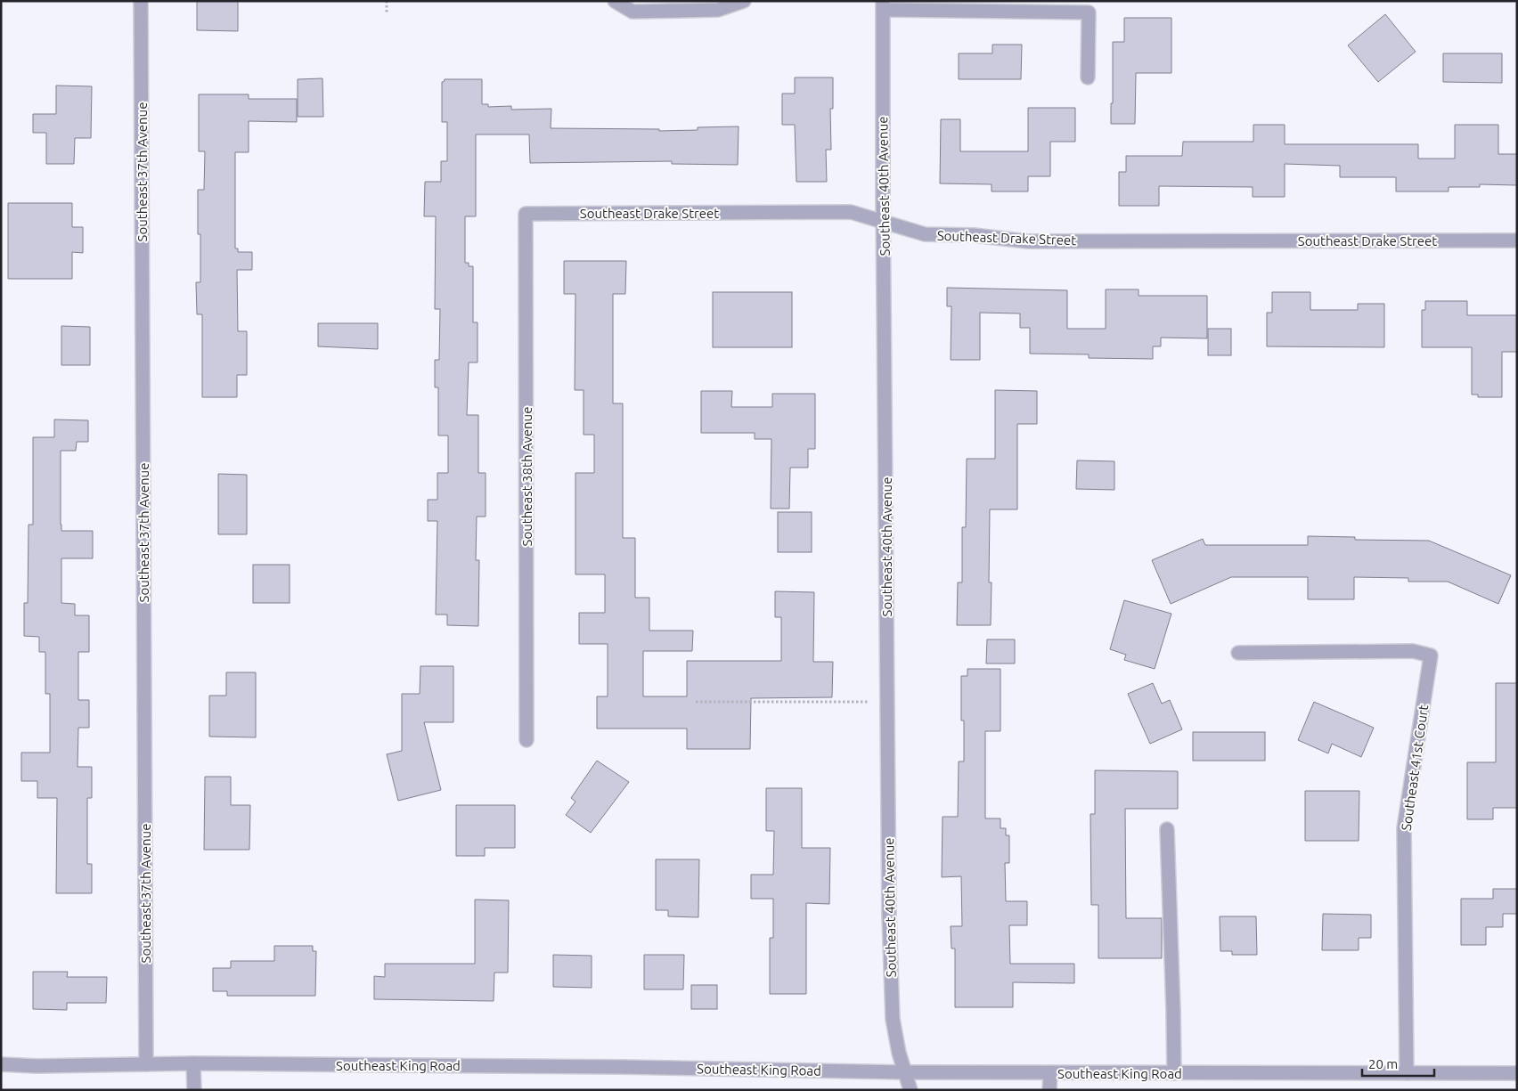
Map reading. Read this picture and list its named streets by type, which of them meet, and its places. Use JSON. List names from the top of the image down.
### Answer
{
  "streets": {
    "street": [
      "Southeast 37th Avenue",
      "Southeast 40th Avenue",
      "Southeast Drake Street",
      "Southeast 38th Avenue",
      "Southeast 41st Court",
      "Southeast King Road"
    ]
  },
  "crossings": [
    ["Southeast 37th Avenue", "Southeast King Road"],
    ["Southeast 40th Avenue", "Southeast Drake Street"],
    ["Southeast 40th Avenue", "Southeast King Road"],
    ["Southeast Drake Street", "Southeast 38th Avenue"],
    ["Southeast 41st Court", "Southeast King Road"]
  ],
  "scale_bar": "20 m"
}
